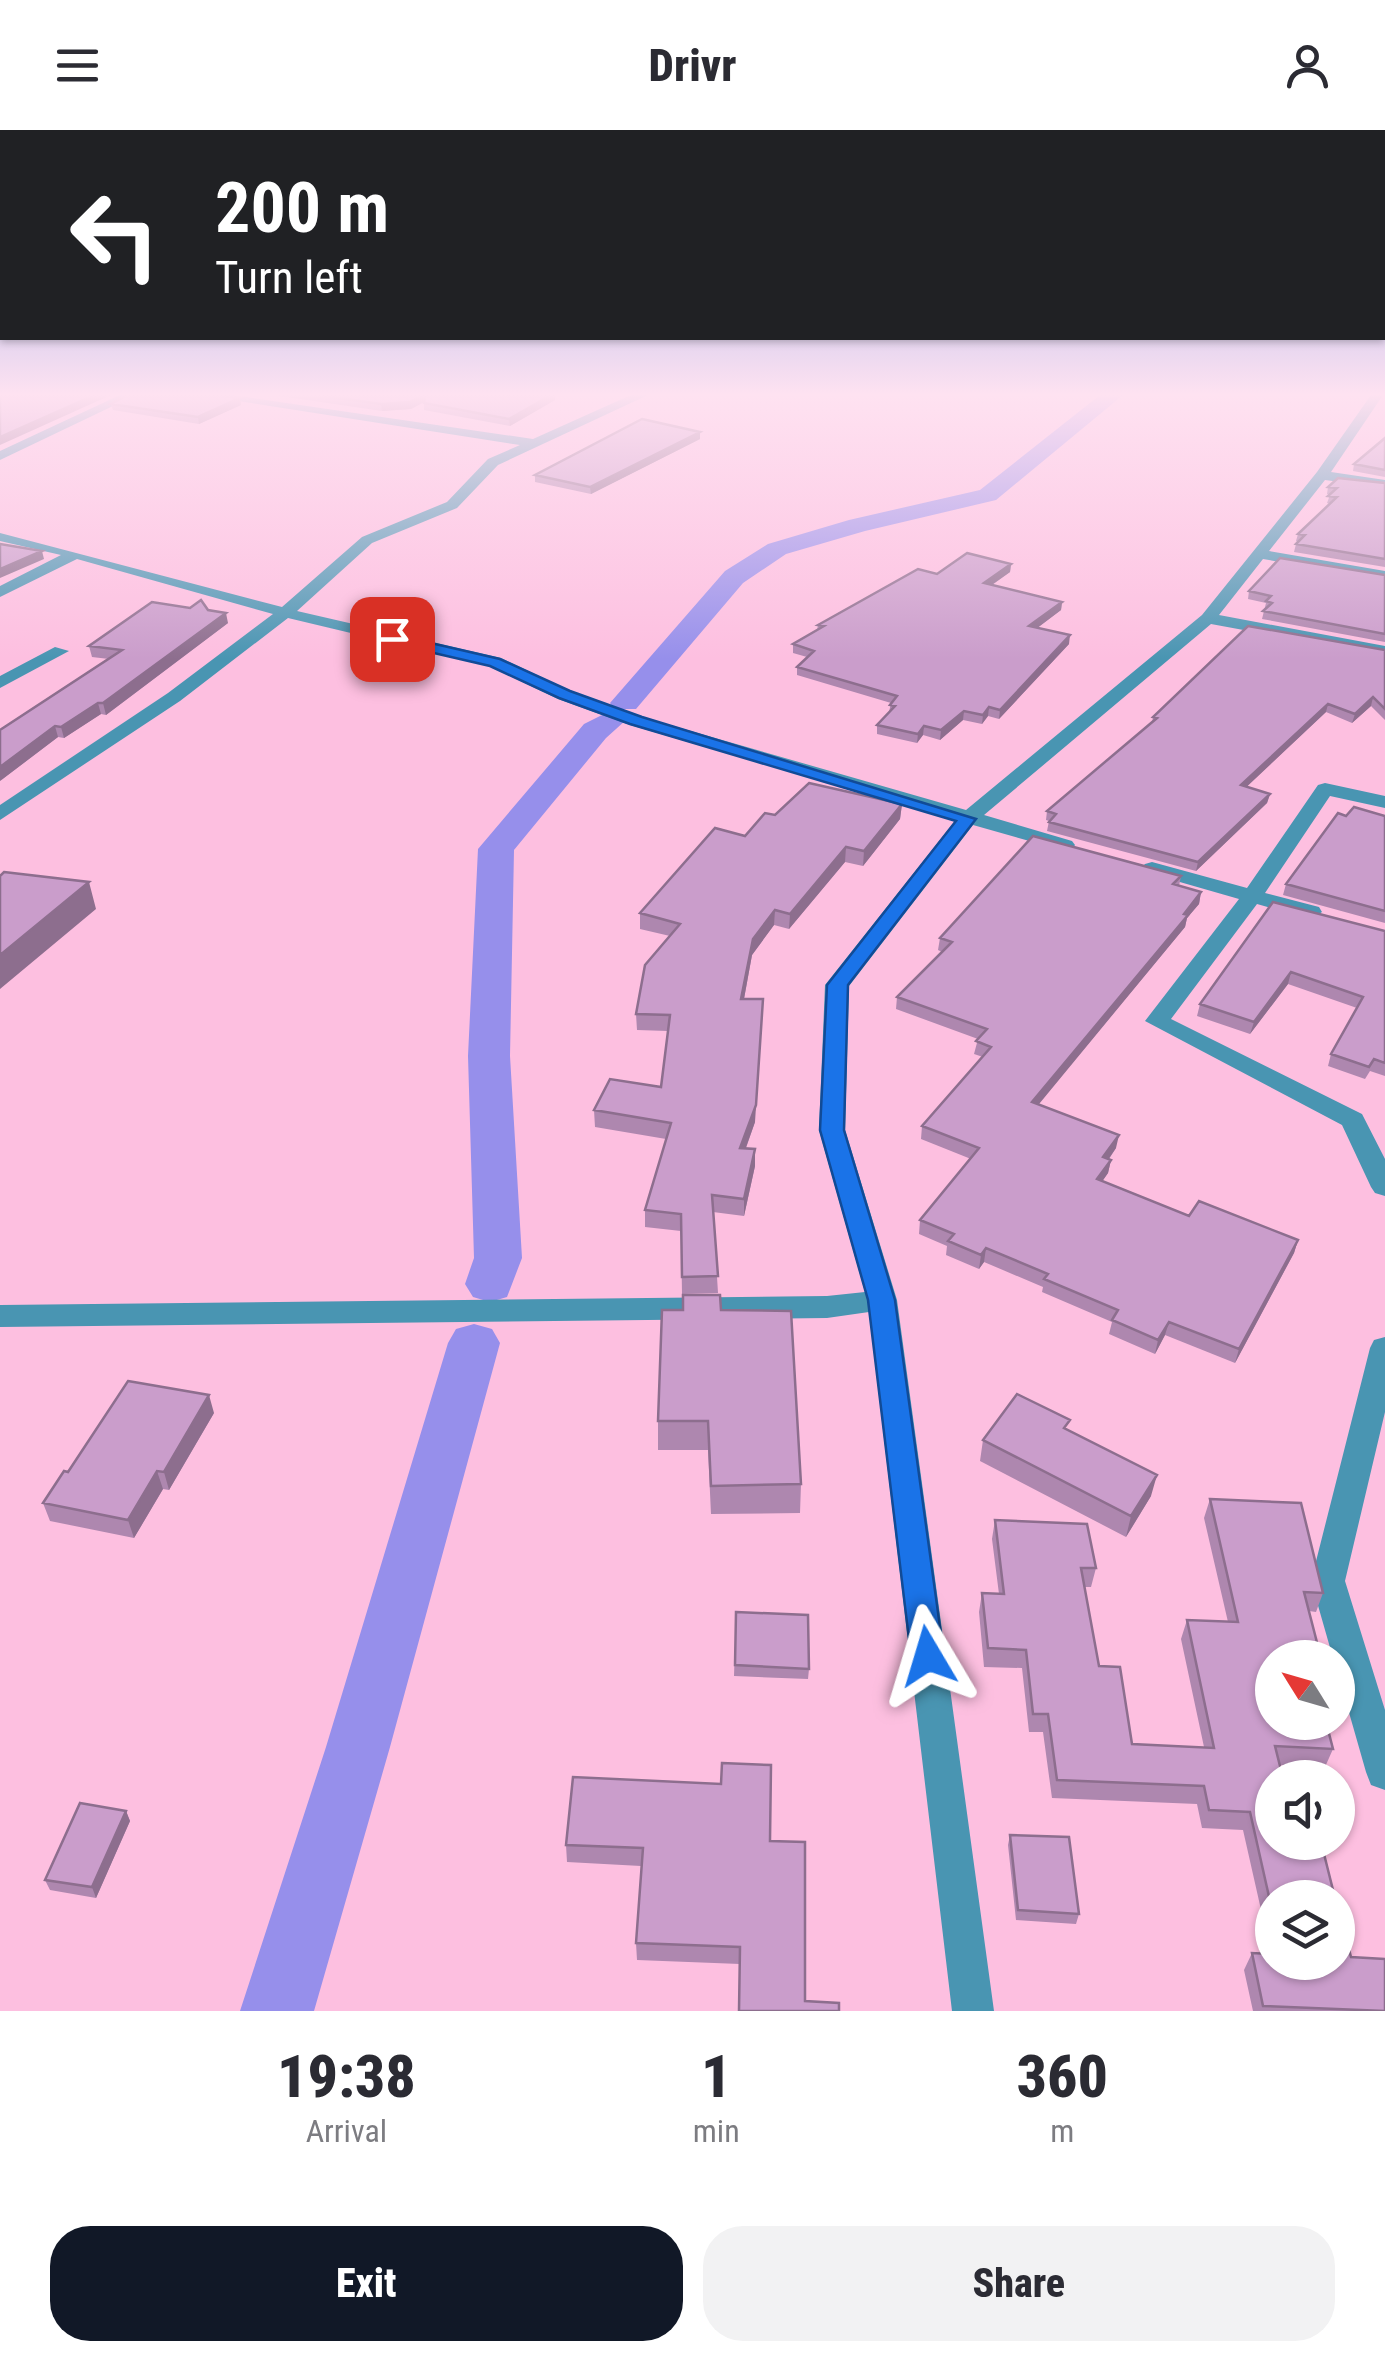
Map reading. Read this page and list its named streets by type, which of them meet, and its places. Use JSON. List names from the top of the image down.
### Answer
{
  "north": "top left",
  "page": {
    "header": "Drivr",
    "turn": ["200 m", "Turn left"],
    "eta": [
      "19:38",
      "Arrival",
      "1",
      "min",
      "360",
      "m"
    ],
    "buttons": ["Exit", "Share"]
  }
}
